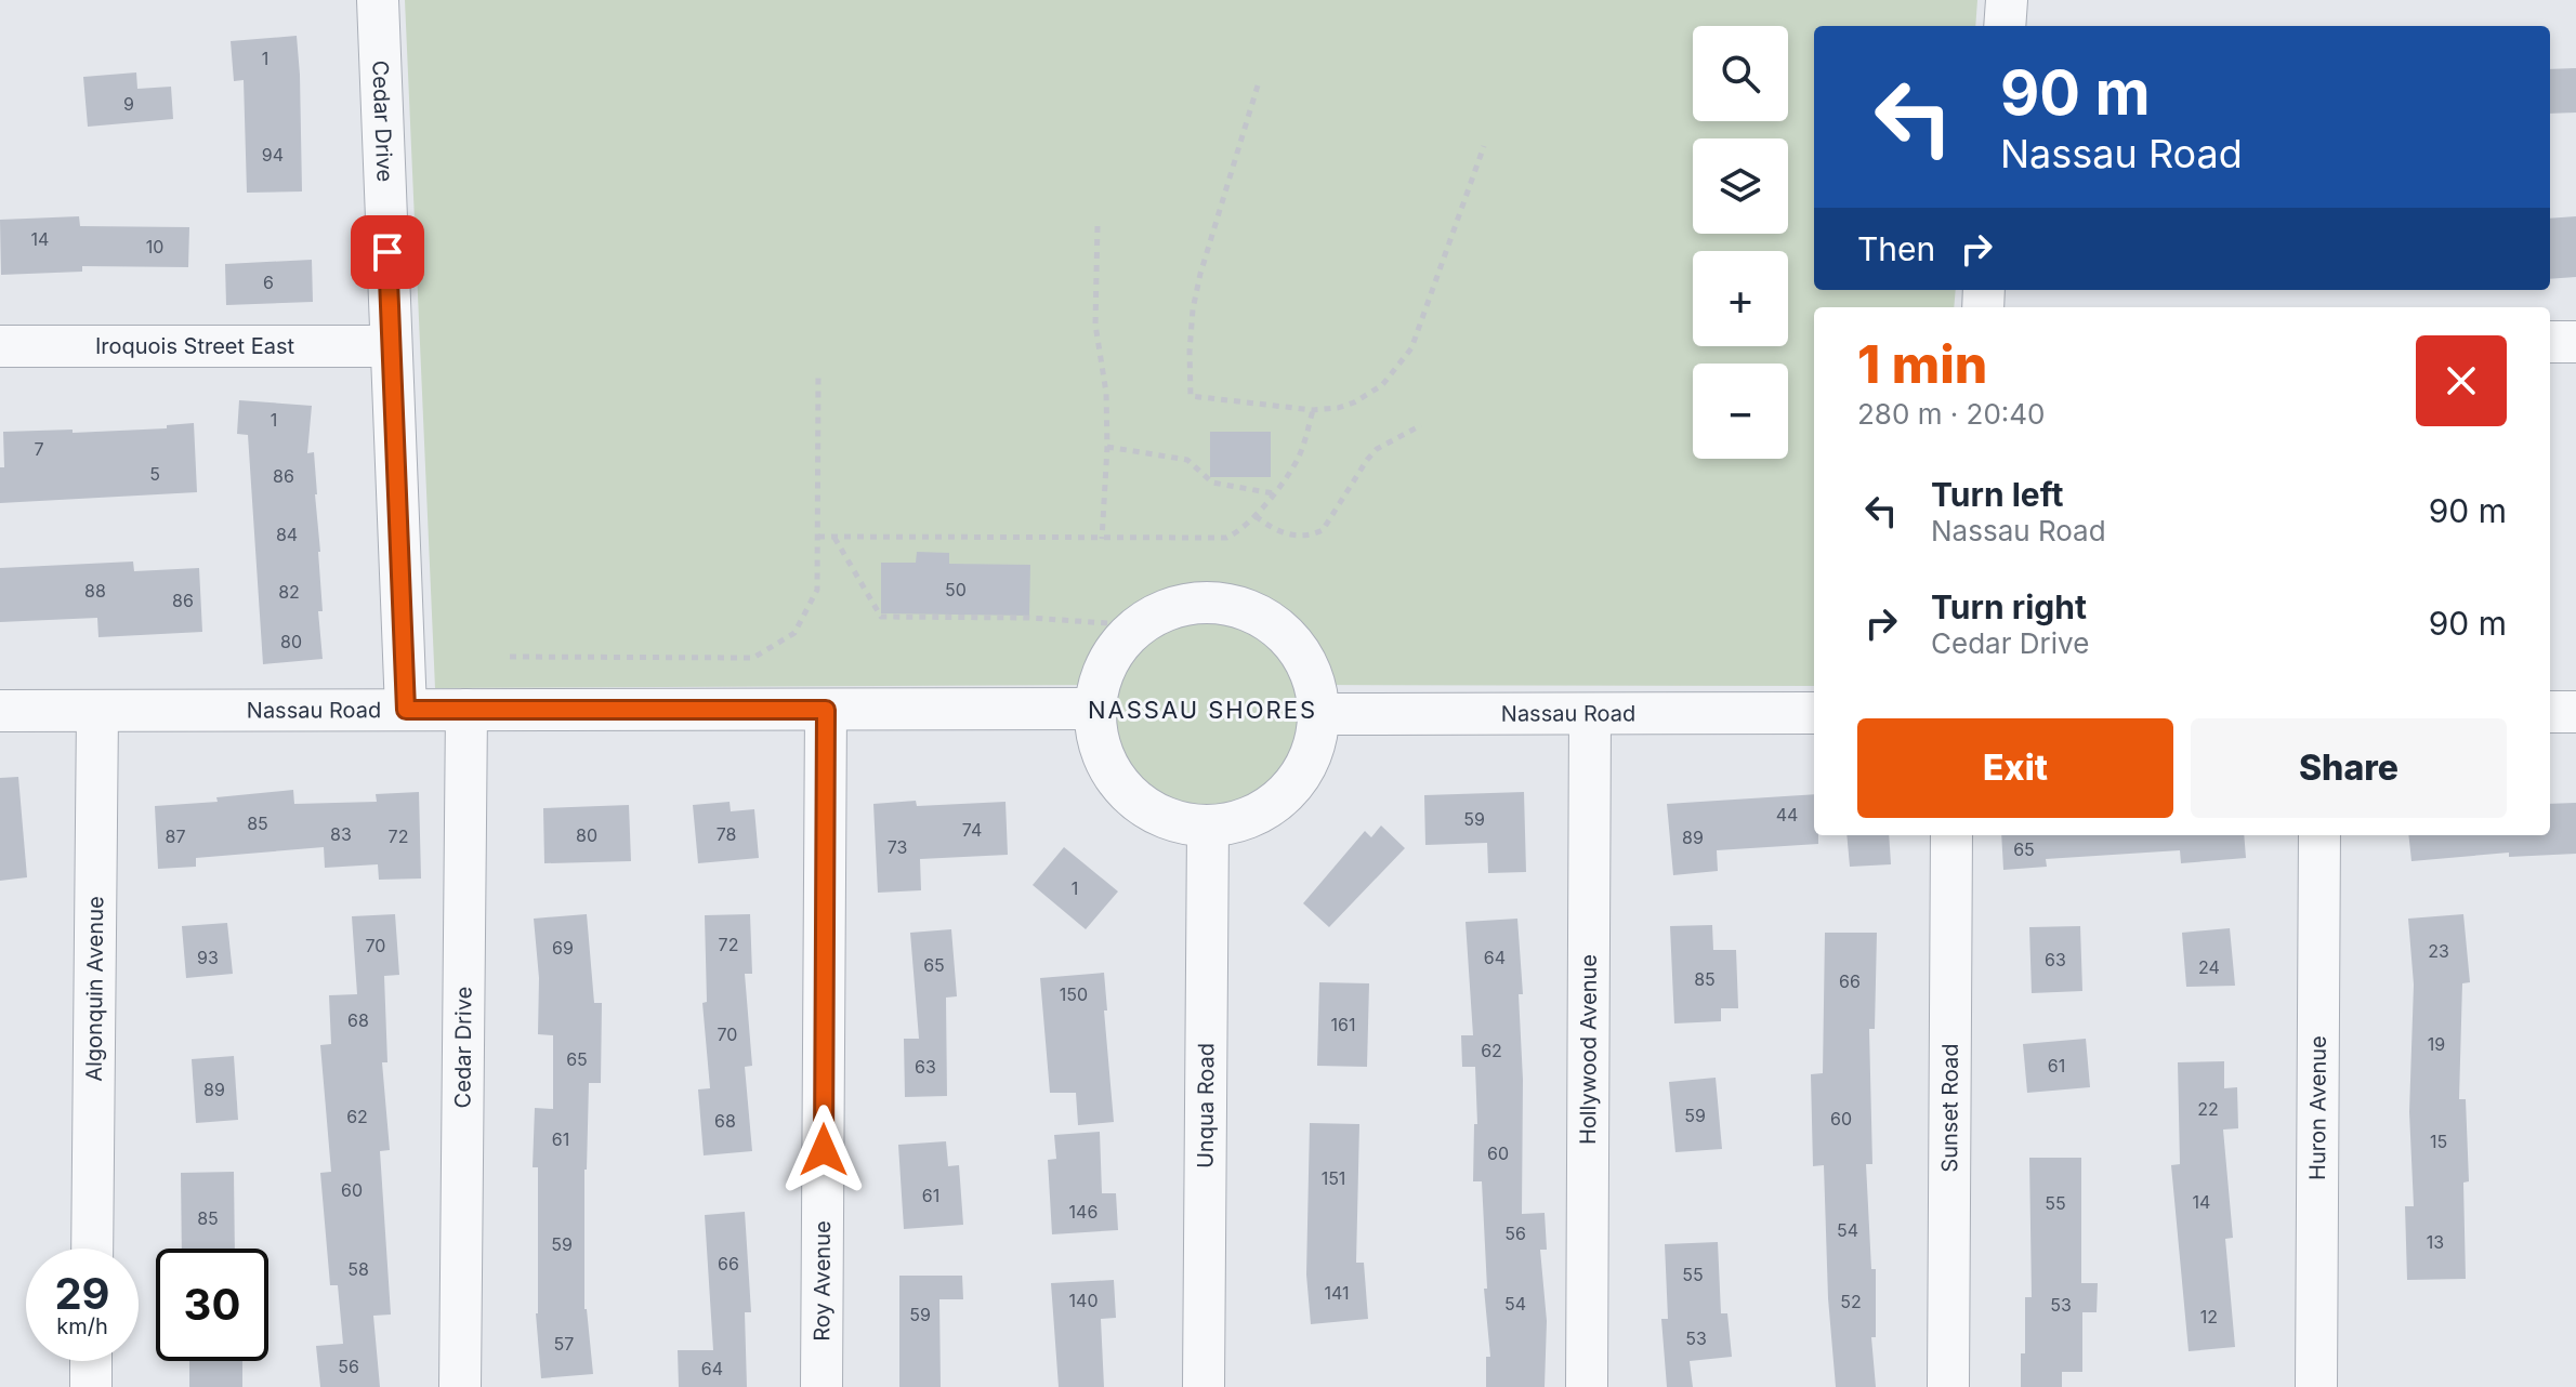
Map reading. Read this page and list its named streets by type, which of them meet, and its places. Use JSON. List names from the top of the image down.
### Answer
{
  "streets": {
    "street": [
      "Cedar Drive",
      "Iroquois Street East",
      "Nassau Road",
      "Algonquin Avenue",
      "Hollywood Avenue",
      "Unqua Road",
      "Sunset Road",
      "Huron Avenue",
      "Roy Avenue"
    ]
  },
  "crossings": [
    ["Cedar Drive", "Iroquois Street East"],
    ["Cedar Drive", "Nassau Road"],
    ["Nassau Road", "Algonquin Avenue"],
    ["Nassau Road", "Hollywood Avenue"],
    ["Nassau Road", "Unqua Road"],
    ["Nassau Road", "Roy Avenue"]
  ],
  "districts": ["NASSAU SHORES"],
  "house_numbers": [
    "1",
    "9",
    "94",
    "14",
    "10",
    "6",
    "1",
    "7",
    "5",
    "86",
    "84",
    "50",
    "88",
    "82",
    "86",
    "80",
    "44",
    "59",
    "85",
    "74",
    "83",
    "78",
    "80",
    "87",
    "72",
    "89",
    "73",
    "65",
    "1",
    "72",
    "70",
    "69",
    "23",
    "93",
    "64",
    "63",
    "65",
    "24",
    "85",
    "66",
    "150",
    "68",
    "161",
    "70",
    "19",
    "62",
    "65",
    "61",
    "63",
    "89",
    "22",
    "59",
    "62",
    "60",
    "68",
    "61",
    "15",
    "60",
    "151",
    "60",
    "61",
    "14",
    "55",
    "146",
    "85",
    "54",
    "56",
    "13",
    "59",
    "66",
    "58",
    "55",
    "141",
    "140",
    "52",
    "54",
    "53",
    "59",
    "12",
    "53",
    "57",
    "56",
    "64"
  ],
  "page": {
    "map_buttons": ["+", "−"],
    "turn": ["90 m", "Nassau Road"],
    "then": "Then",
    "heading": ["1 min", "280 m · 20:40"],
    "list": [
      {
        "name": "Turn left",
        "note": "Nassau Road",
        "value": "90 m"
      },
      {
        "name": "Turn right",
        "note": "Cedar Drive",
        "value": "90 m"
      }
    ],
    "buttons": ["Exit", "Share"],
    "speed": "29 km/h",
    "limit": "30"
  }
}
